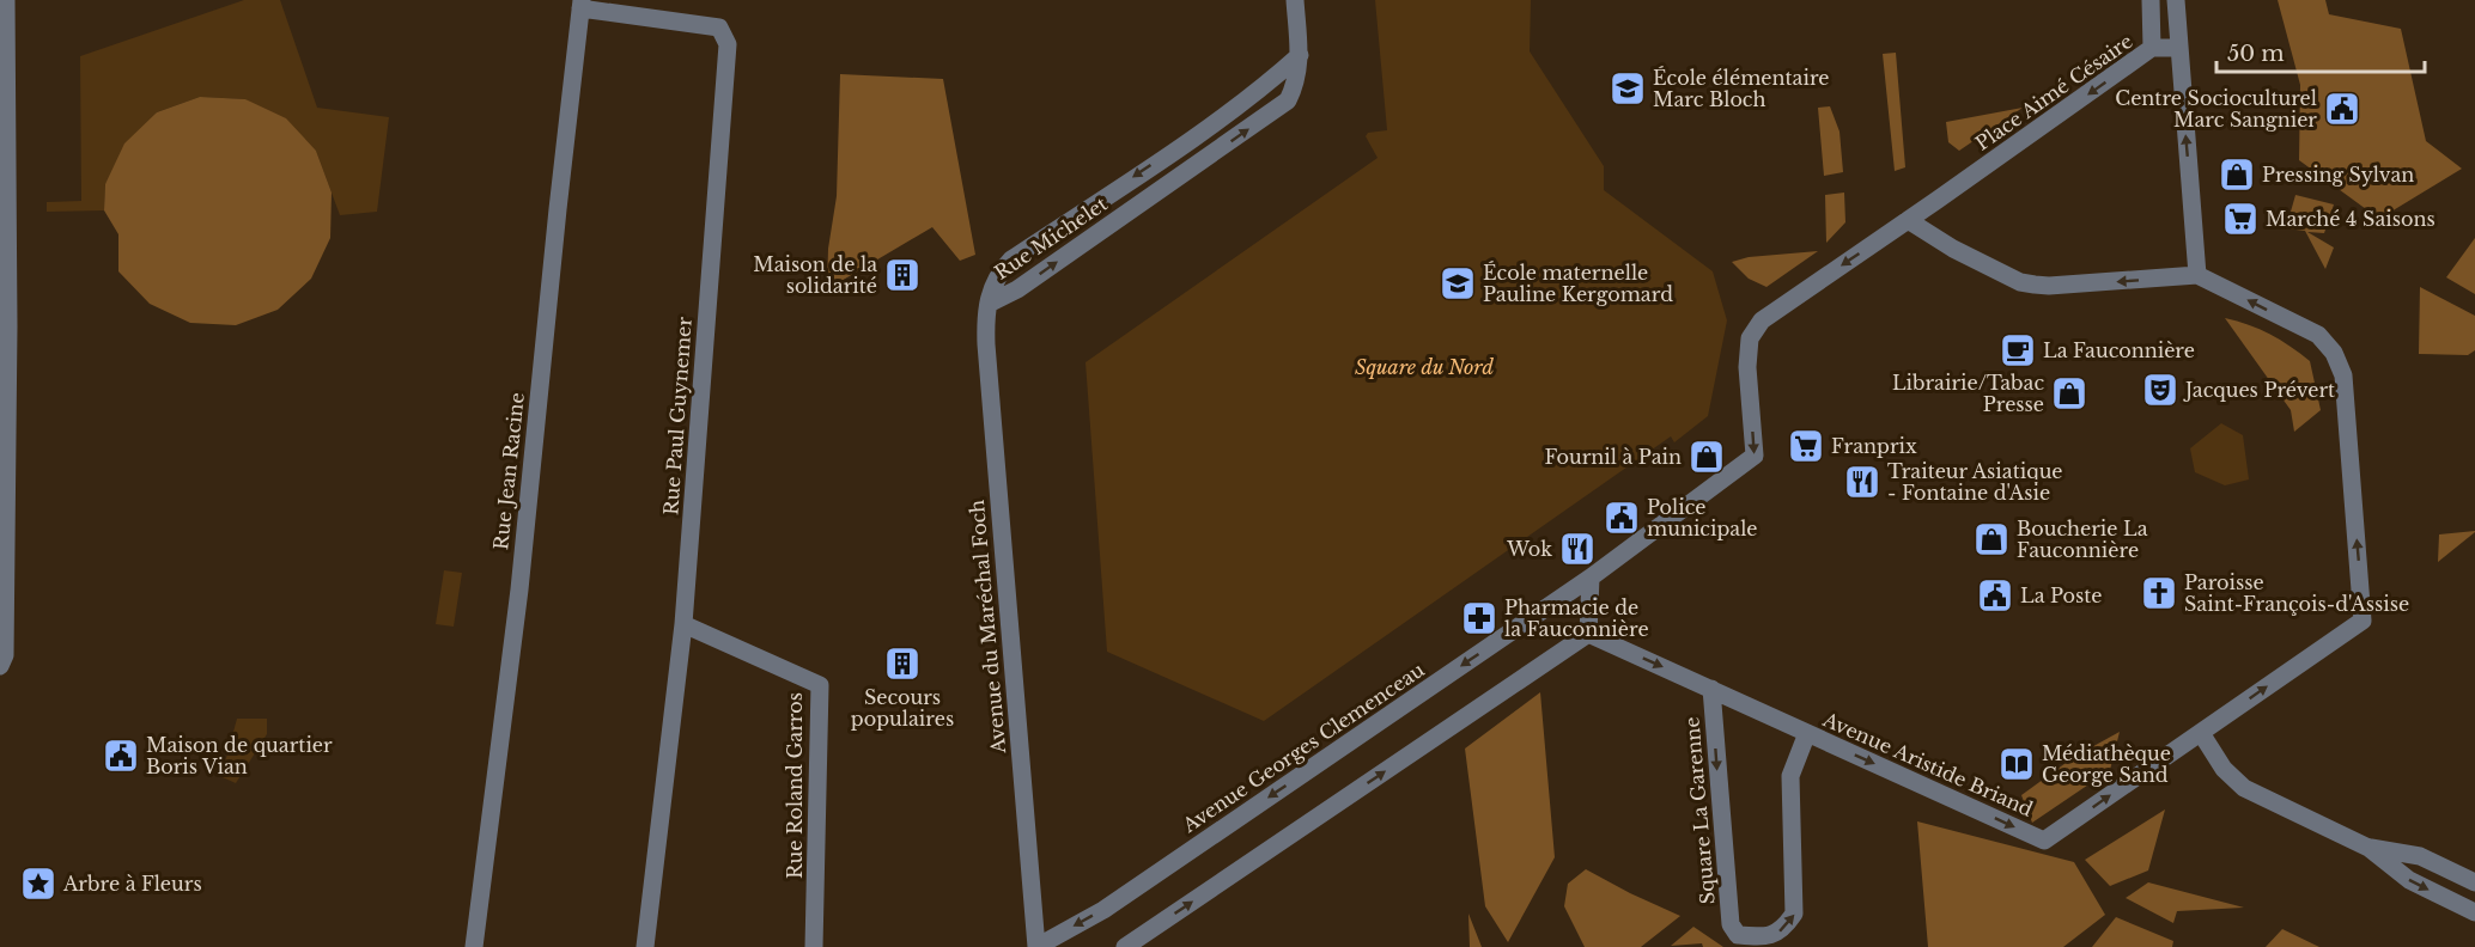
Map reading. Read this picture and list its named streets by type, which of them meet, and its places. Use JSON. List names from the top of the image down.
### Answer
{
  "streets": {
    "street": [
      "Place Aimé Césaire",
      "Rue Michelet",
      "Rue Paul Guynemer",
      "Rue Jean Racine",
      "Avenue du Maréchal Foch",
      "Avenue Georges Clemenceau",
      "Avenue Aristide Briand",
      "Rue Roland Garros",
      "Square La Garenne"
    ]
  },
  "crossings": [
    ["Place Aimé Césaire", "Avenue Georges Clemenceau"],
    ["Rue Michelet", "Avenue du Maréchal Foch"],
    ["Rue Paul Guynemer", "Rue Jean Racine"],
    ["Rue Paul Guynemer", "Rue Roland Garros"],
    ["Avenue du Maréchal Foch", "Avenue Georges Clemenceau"],
    ["Avenue Aristide Briand", "Square La Garenne"]
  ],
  "one_way": ["Place Aimé Césaire", "Avenue Aristide Briand"],
  "parks": ["Square du Nord"],
  "places": {
    "school or university": ["École élémentaire Marc Bloch", "École maternelle Pauline Kergomard"],
    "public building": [
      "Centre Socioculturel Marc Sangnier",
      "Police municipale",
      "La Poste",
      "Maison de quartier Boris Vian"
    ],
    "shop": [
      "Pressing Sylvan",
      "Librairie/Tabac Presse",
      "Fournil à Pain",
      "Boucherie La Fauconnière"
    ],
    "supermarket": ["Marché 4 Saisons", "Franprix"],
    "building": ["Maison de la solidarité", "Secours populaires"],
    "cafe": ["La Fauconnière"],
    "theatre": ["Jacques Prévert"],
    "restaurant": ["Traiteur Asiatique - Fontaine d'Asie", "Wok"],
    "church": ["Paroisse Saint-François-d'Assise"],
    "pharmacy": ["Pharmacie de la Fauconnière"],
    "library": ["Médiathèque George Sand"],
    "place": ["Arbre à Fleurs"]
  },
  "scale_bar": "50 m"
}
